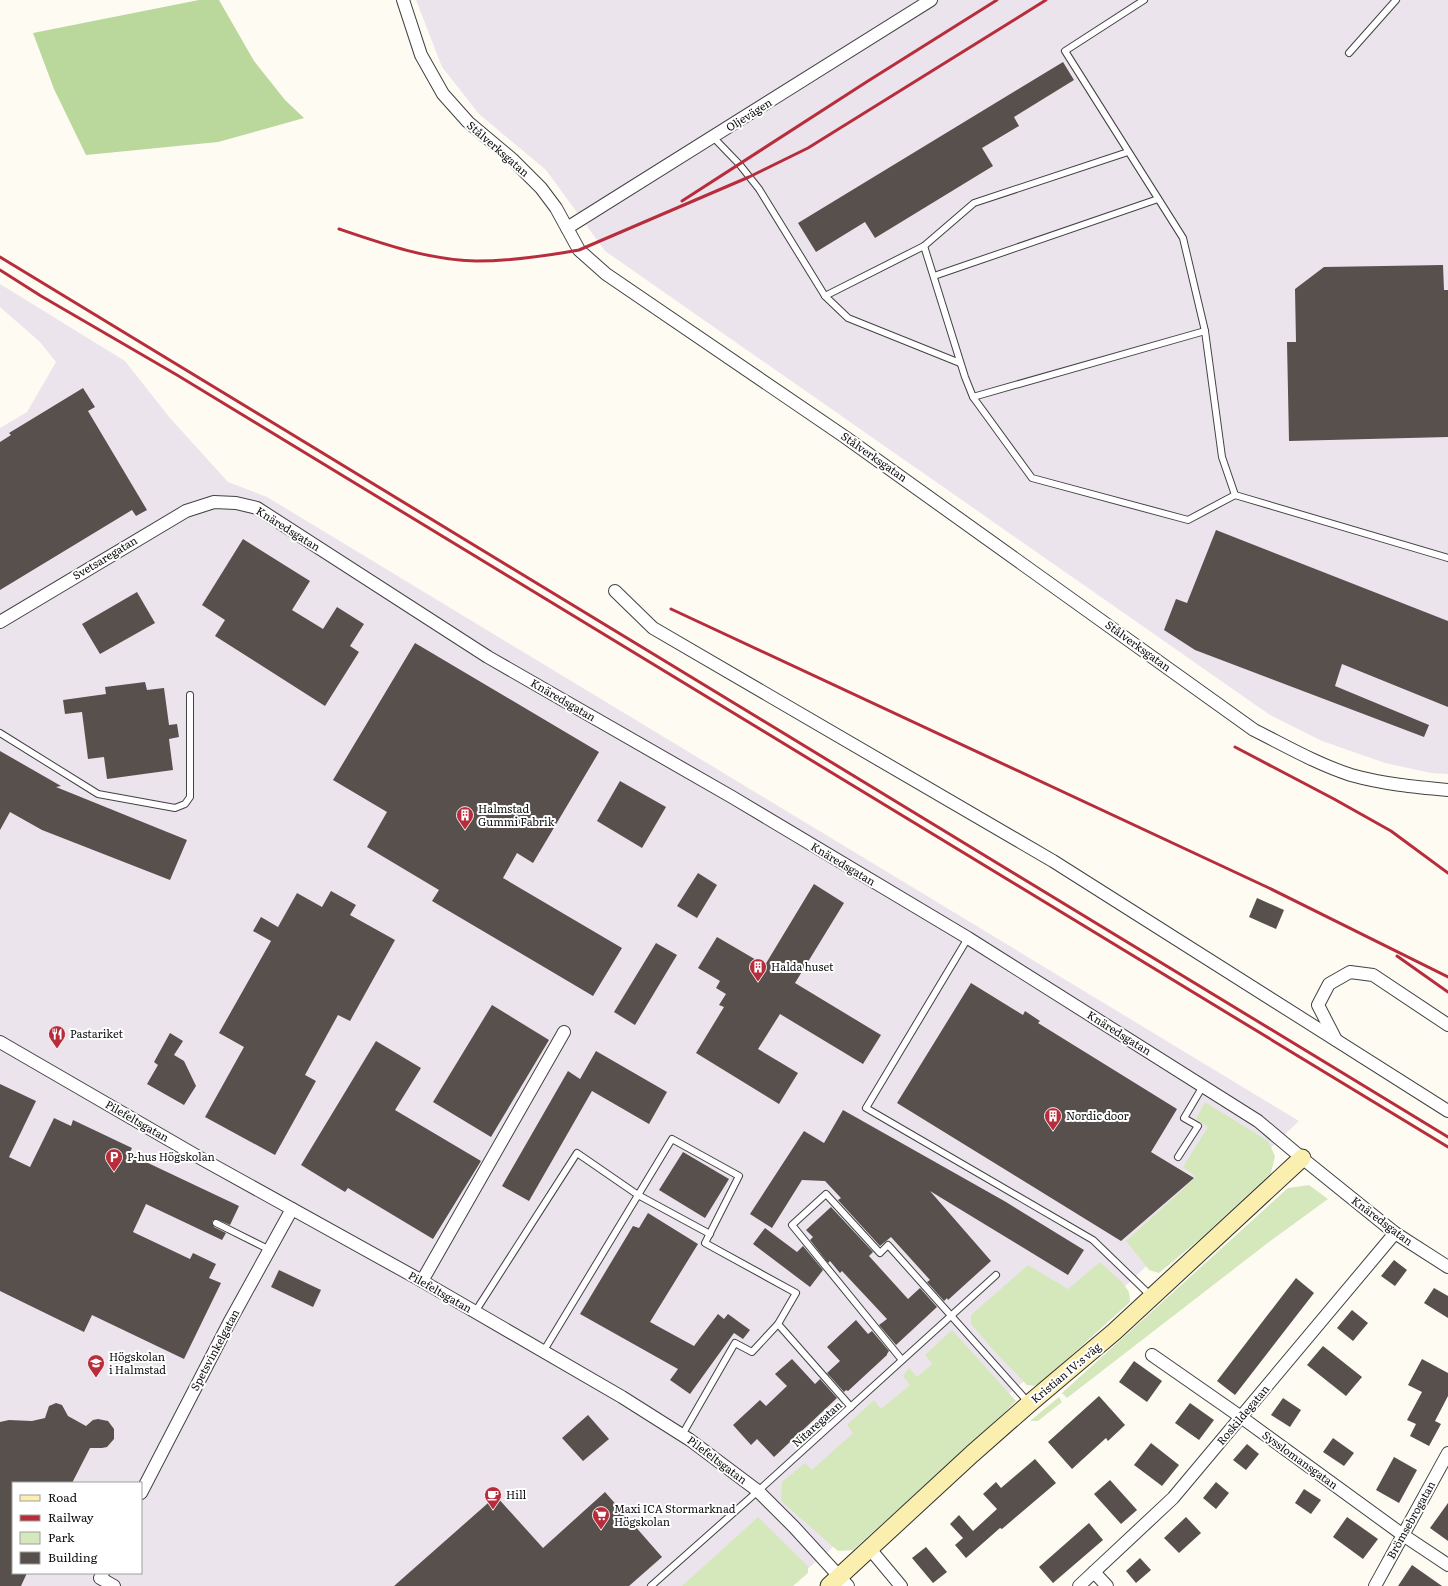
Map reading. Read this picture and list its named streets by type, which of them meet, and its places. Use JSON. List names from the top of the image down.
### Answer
{
  "streets": {
    "street": [
      "Oljevägen",
      "Stålverksgatan",
      "Knäredsgatan",
      "Svetsaregatan",
      "Pilefeltsgatan",
      "Spetsvinkelgatan",
      "Kristian IV:s väg",
      "Roskildegatan",
      "Sysslomansgatan",
      "Brömsebrogatan"
    ],
    "lane": ["Nitaregatan"]
  },
  "crossings": [
    ["Oljevägen", "Stålverksgatan"],
    ["Knäredsgatan", "Svetsaregatan"],
    ["Knäredsgatan", "Kristian IV:s väg"],
    ["Knäredsgatan", "Roskildegatan"],
    ["Pilefeltsgatan", "Spetsvinkelgatan"],
    ["Pilefeltsgatan", "Kristian IV:s väg"],
    ["Pilefeltsgatan", "Nitaregatan"],
    ["Roskildegatan", "Sysslomansgatan"],
    ["Sysslomansgatan", "Brömsebrogatan"]
  ],
  "places": {
    "building": ["Halmstad Gummi Fabrik", "Halda huset", "Nordic door"],
    "restaurant": ["Pastariket"],
    "parking": ["P-hus Högskolan"],
    "school or university": ["Högskolan i Halmstad"],
    "cafe": ["Hill"],
    "supermarket": ["Maxi ICA Stormarknad Högskolan"]
  },
  "legend": [
    "Road",
    "Railway",
    "Park",
    "Building"
  ]
}
